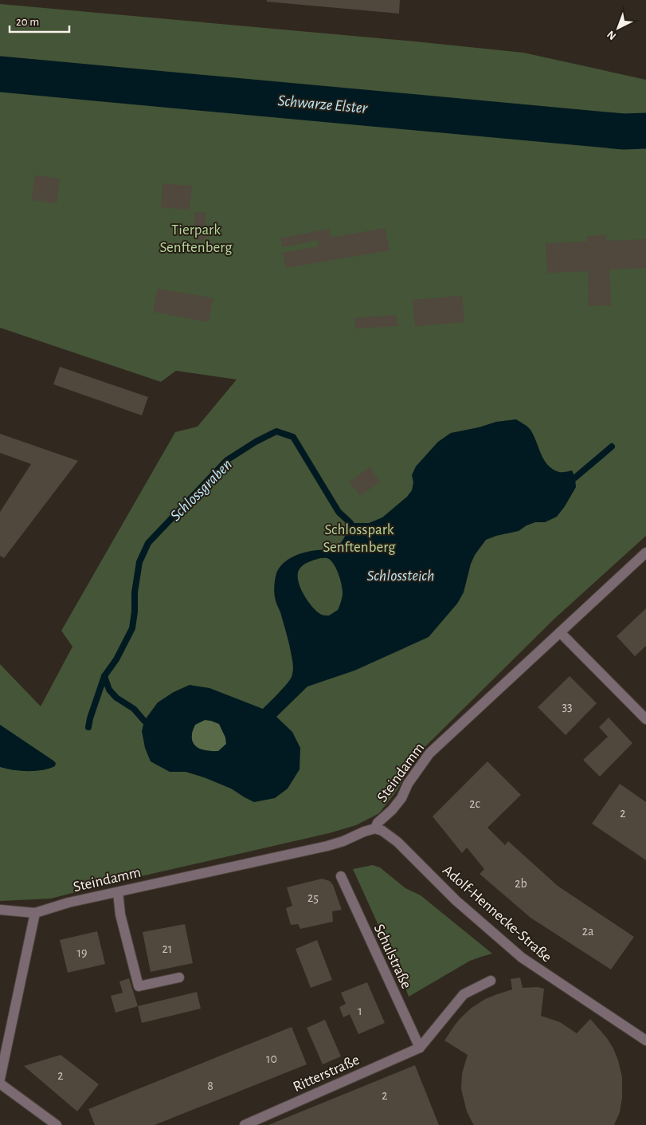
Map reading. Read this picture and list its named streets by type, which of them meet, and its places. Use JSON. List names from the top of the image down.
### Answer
{
  "streets": {
    "street": [
      "Steindamm",
      "Adolf-Hennecke-Straße",
      "Schulstraße",
      "Ritterstraße"
    ]
  },
  "crossings": [
    ["Steindamm", "Adolf-Hennecke-Straße"],
    ["Schulstraße", "Ritterstraße"]
  ],
  "water": ["Schwarze Elster", "Schlossgraben", "Schlossteich"],
  "parks": ["Tierpark Senftenberg", "Schlosspark Senftenberg"],
  "house_numbers": [
    "33",
    "2c",
    "2",
    "2b",
    "25",
    "2a",
    "21",
    "19",
    "1",
    "10",
    "2",
    "8",
    "2"
  ],
  "scale_bar": "20 m",
  "north": "bottom left"
}
